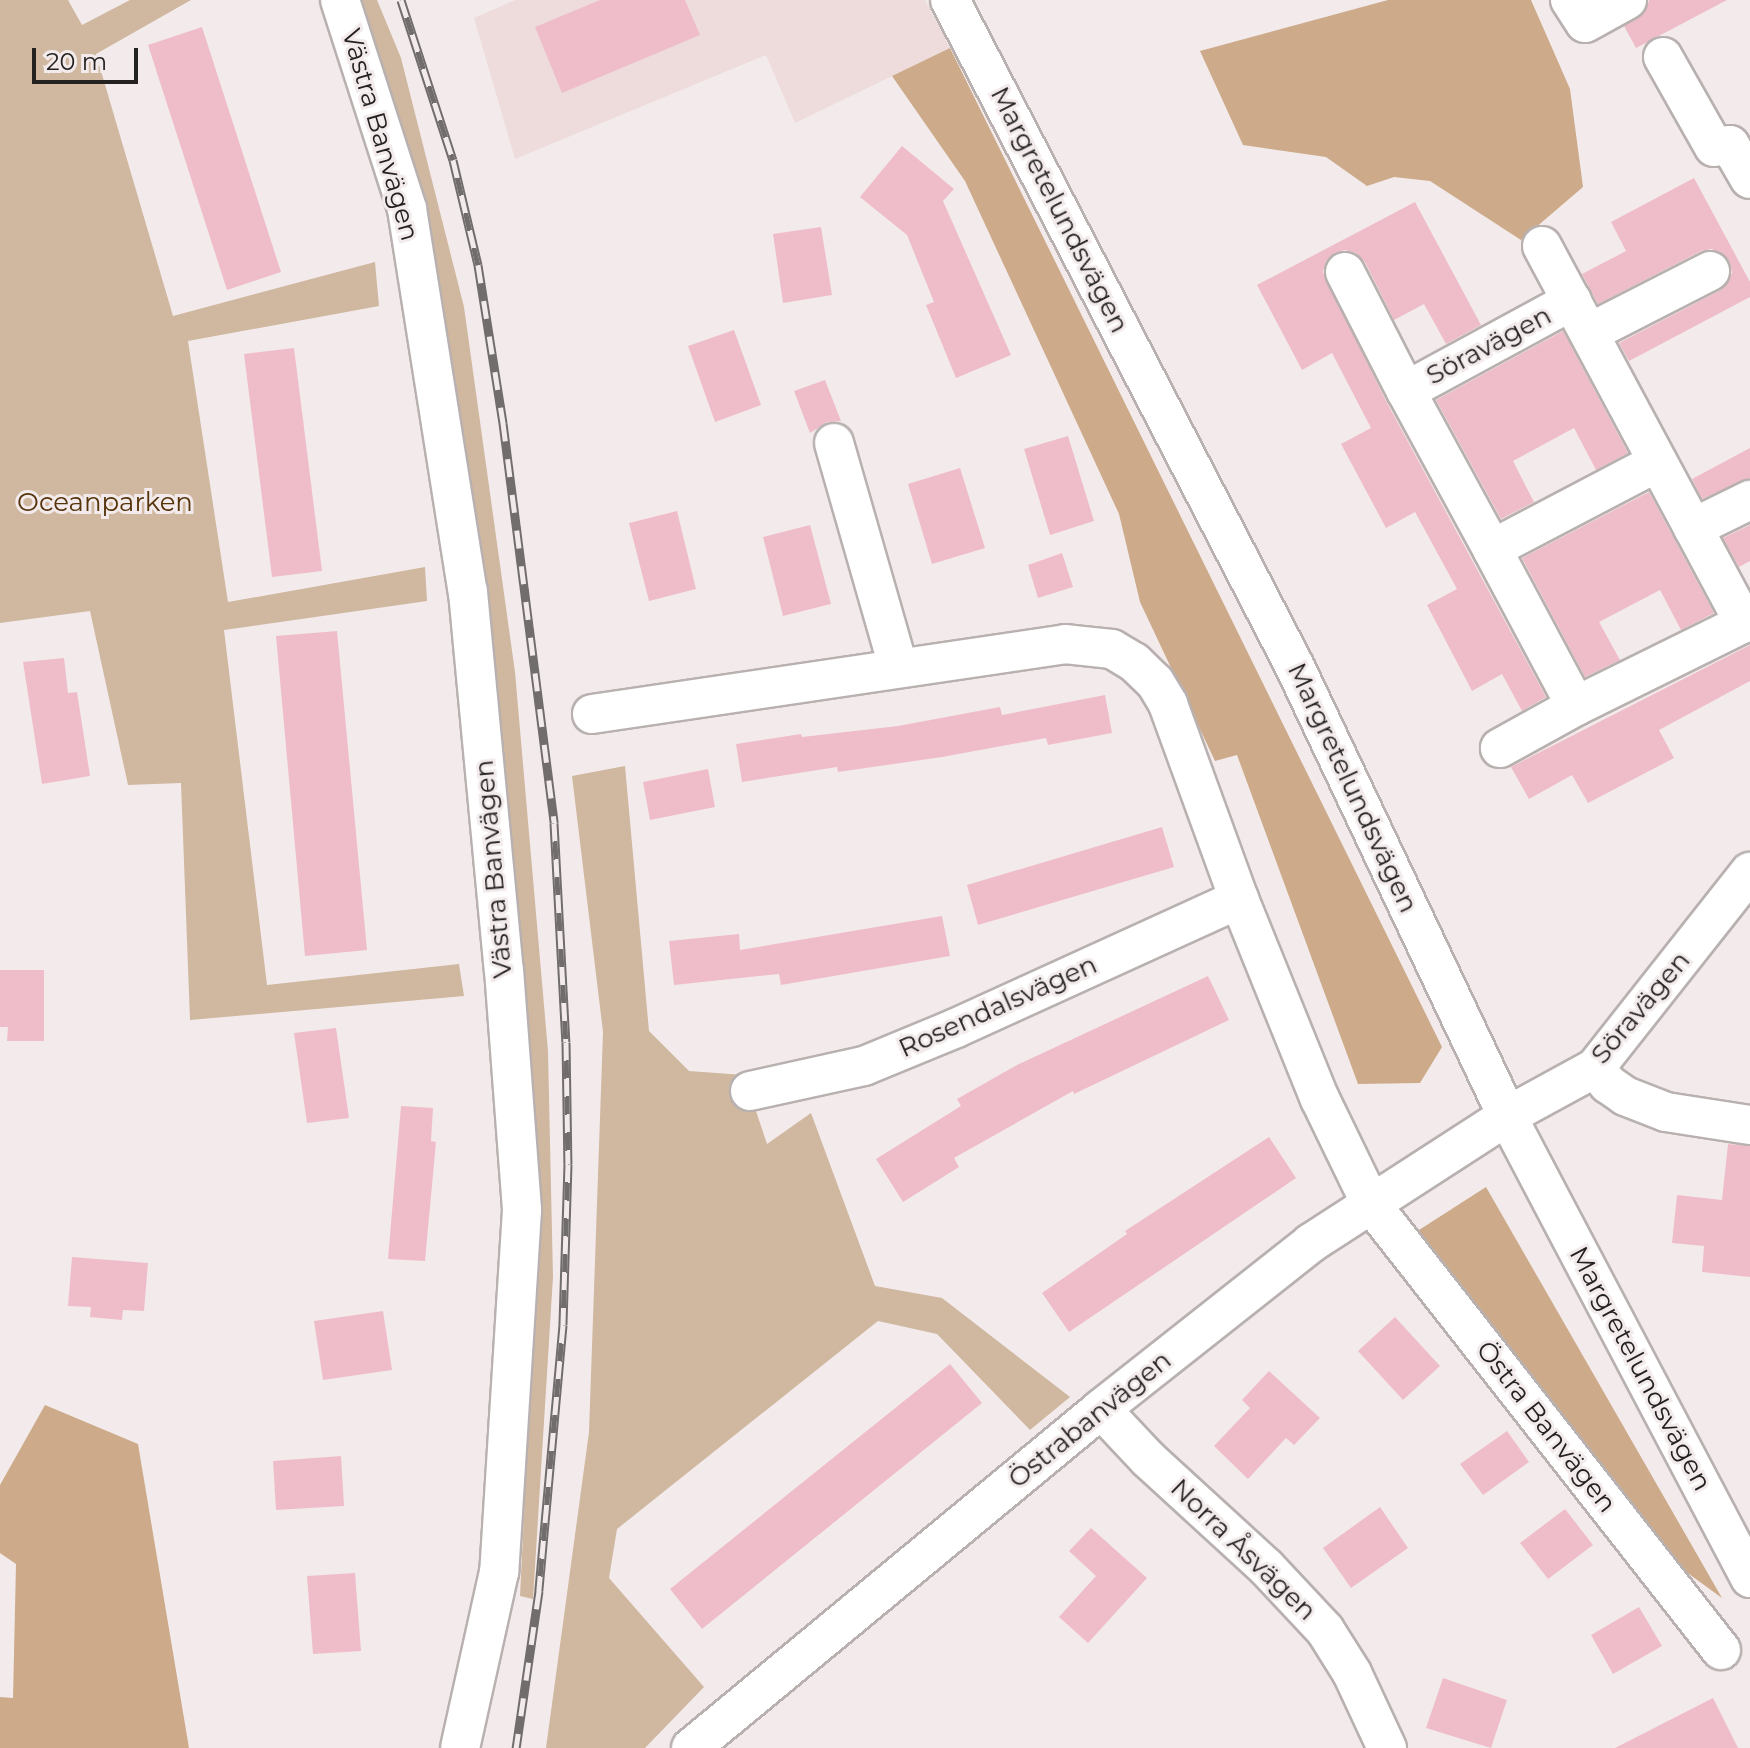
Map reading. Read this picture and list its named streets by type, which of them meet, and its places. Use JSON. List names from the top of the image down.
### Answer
{
  "streets": {
    "street": [
      "Västra Banvägen",
      "Margretelundsvägen",
      "Söravägen",
      "Rosendalsvägen",
      "Östrabanvägen",
      "Östra Banvägen",
      "Norra Åsvägen"
    ]
  },
  "crossings": [
    ["Margretelundsvägen", "Söravägen"],
    ["Margretelundsvägen", "Östrabanvägen"],
    ["Söravägen", "Östrabanvägen"],
    ["Östrabanvägen", "Östra Banvägen"],
    ["Östrabanvägen", "Norra Åsvägen"]
  ],
  "parks": ["Oceanparken"],
  "scale_bar": "20 m"
}
